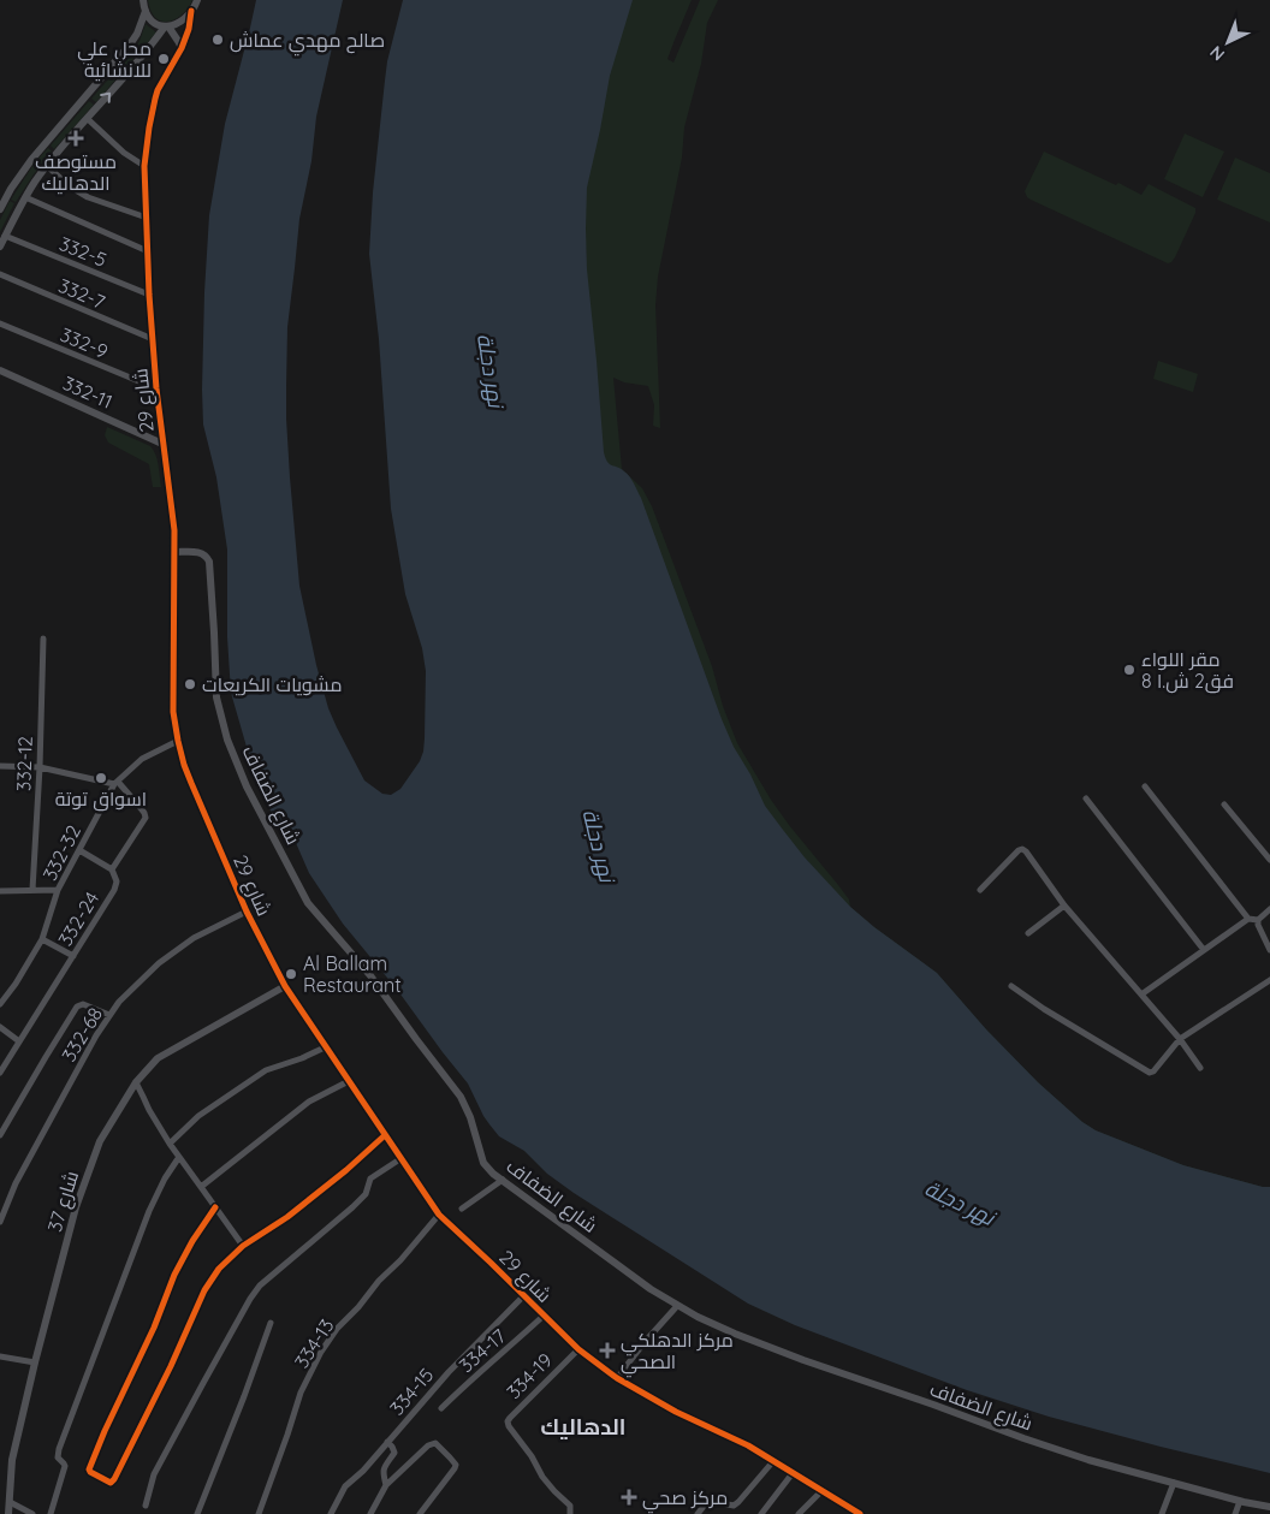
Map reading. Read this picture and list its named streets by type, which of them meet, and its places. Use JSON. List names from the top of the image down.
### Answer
{
  "streets": {
    "street": [
      "332-5",
      "332-7",
      "332-9",
      "332-11",
      "شارع 29",
      "332-12",
      "شارع الضفاف",
      "332-32",
      "332-24",
      "332-68",
      "شارع 37",
      "334-13",
      "334-17",
      "334-19",
      "334-15"
    ]
  },
  "crossings": [
    ["332-5", "شارع 29"],
    ["332-7", "شارع 29"],
    ["332-9", "شارع 29"],
    ["332-11", "شارع 29"],
    ["شارع 29", "شارع الضفاف"],
    ["شارع 29", "332-32"],
    ["شارع 29", "332-68"],
    ["شارع 29", "شارع 37"],
    ["شارع 29", "334-13"],
    ["شارع 29", "334-17"],
    ["شارع 29", "334-19"],
    ["شارع 29", "334-15"],
    ["332-32", "332-24"]
  ],
  "districts": ["الدهاليك"],
  "water": ["نهر دجلة"],
  "places": {
    "other": [
      "صالح مهدي عماش",
      "محل علي للانشائية",
      "مقر اللواء 8 فق2 ش.ا",
      "مشويات الكريعات",
      "اسواق توتة",
      "Al Ballam Restaurant"
    ],
    "health": ["مستوصف الدهاليك", "مركز الدهلكي الصحي", "مركز صحي"]
  },
  "north": "bottom left"
}
